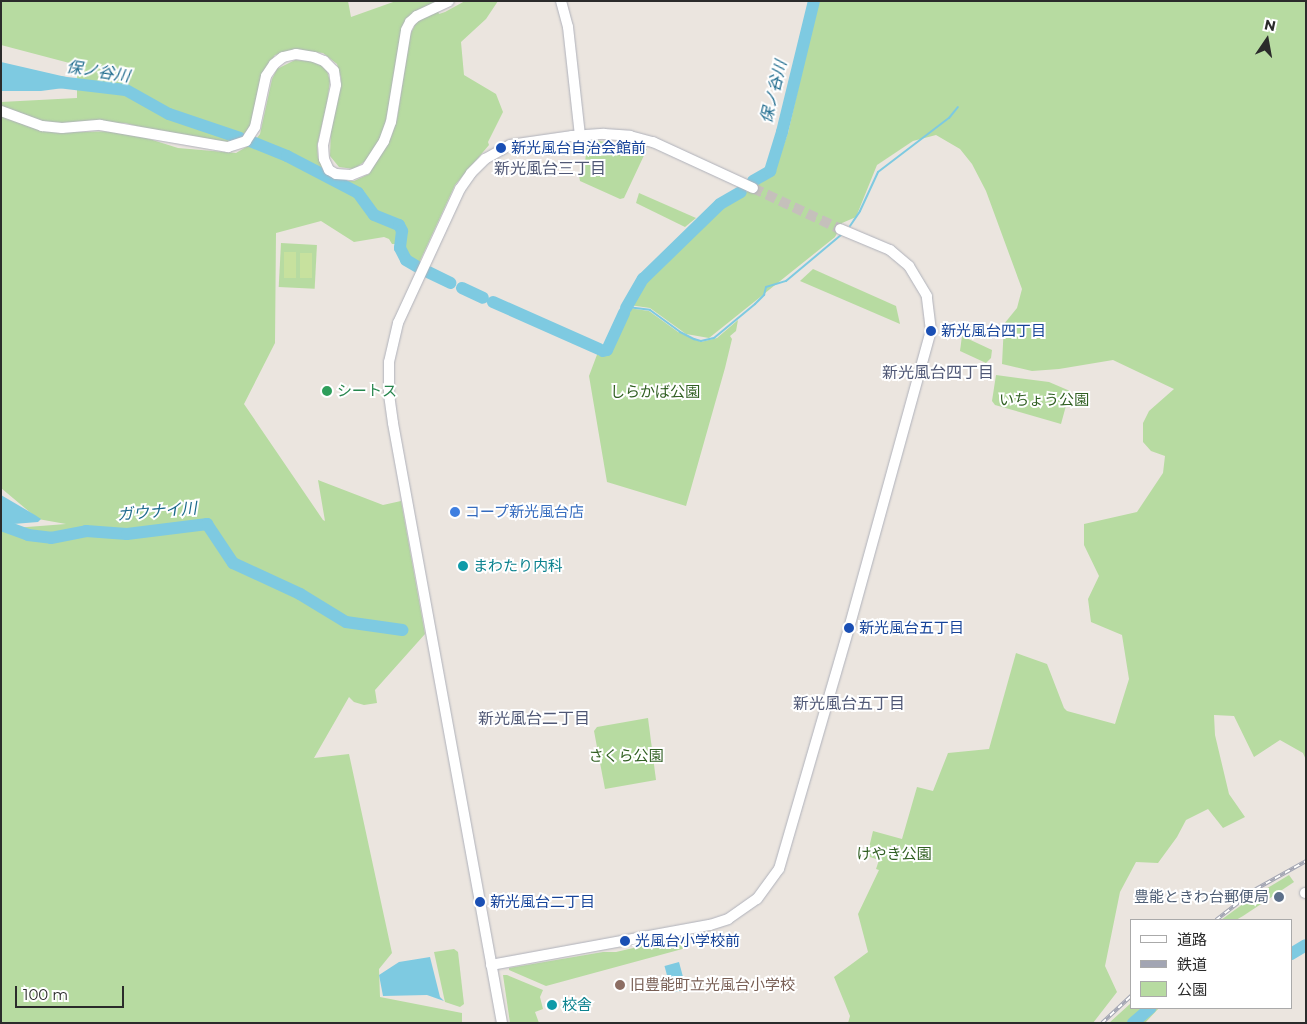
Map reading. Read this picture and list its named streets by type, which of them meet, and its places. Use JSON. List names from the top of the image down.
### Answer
{
  "districts": [
    "新光風台三丁目",
    "新光風台四丁目",
    "新光風台五丁目",
    "新光風台二丁目"
  ],
  "water": ["保ノ谷川", "ガウナイ川"],
  "parks": [
    "しらかば公園",
    "いちょう公園",
    "さくら公園",
    "けやき公園"
  ],
  "places": [
    "新光風台自治会館前",
    "新光風台四丁目",
    "シートス",
    "コープ新光風台店",
    "まわたり内科",
    "新光風台五丁目",
    "豊能ときわ台郵便局",
    "新光風台二丁目",
    "光風台小学校前",
    "旧豊能町立光風台小学校",
    "校舎"
  ],
  "legend": ["道路", "鉄道", "公園"],
  "scale_bar": "100 m",
  "north": "top"
}
